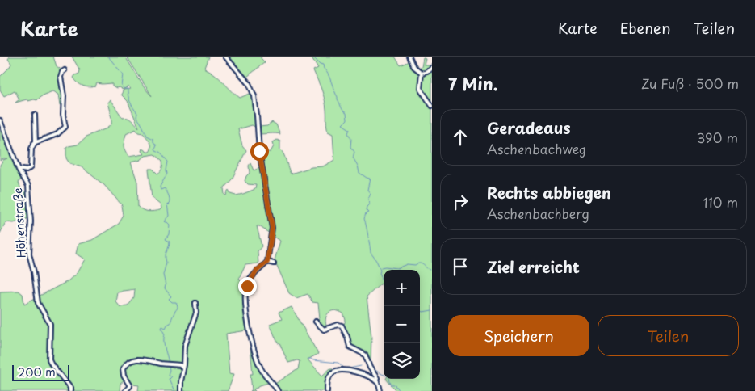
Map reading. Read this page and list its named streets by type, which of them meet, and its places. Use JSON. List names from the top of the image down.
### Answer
{
  "streets": {
    "street": ["Höhenstraße"]
  },
  "scale_bar": "200 m",
  "page": {
    "header": "Karte",
    "nav": ["Karte", "Ebenen", "Teilen"],
    "heading": ["7 Min.", "Zu Fuß · 500 m"],
    "list": [
      ["Geradeaus", "Aschenbachweg", "390 m"],
      ["Rechts abbiegen", "Aschenbachberg", "110 m"],
      "Ziel erreicht"
    ],
    "map_buttons": ["+", "−"],
    "buttons": ["Speichern", "Teilen"],
    "scale": "200 m"
  }
}
